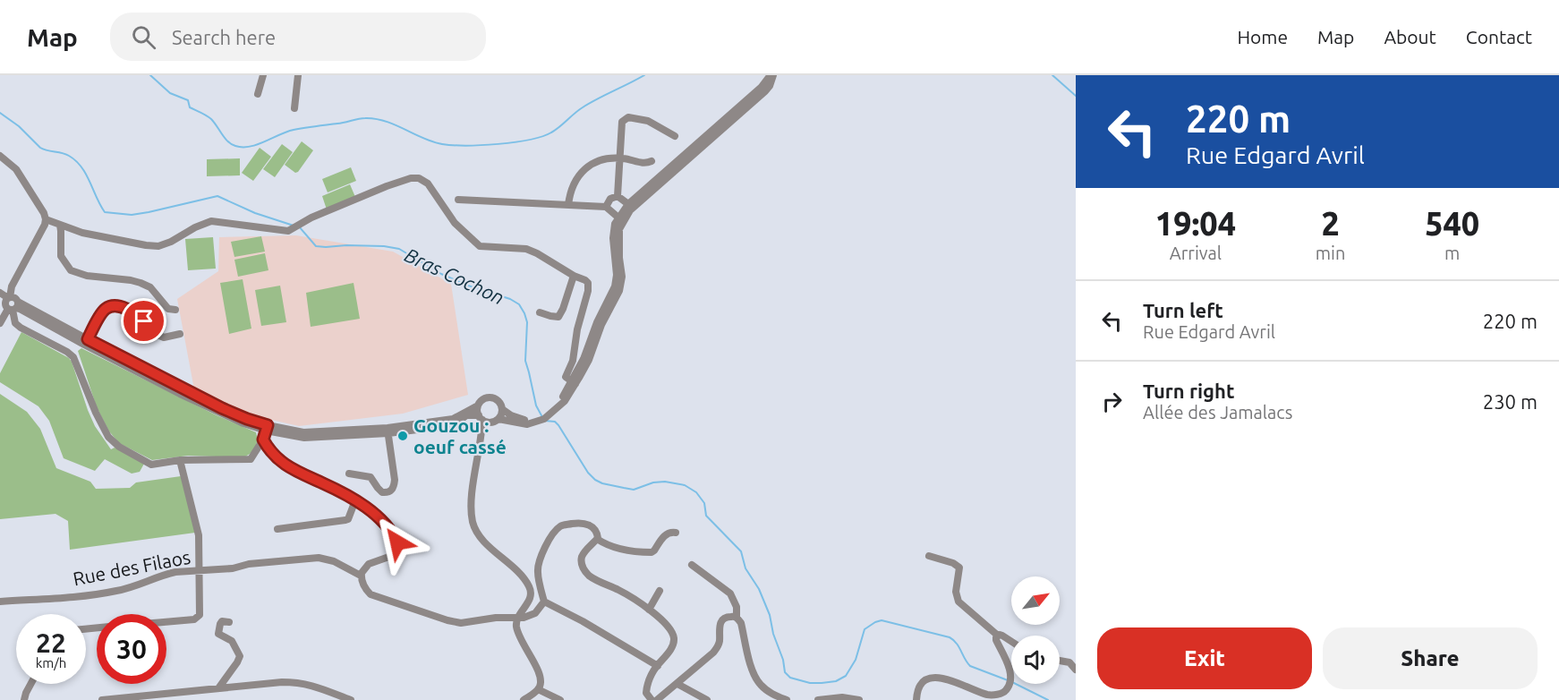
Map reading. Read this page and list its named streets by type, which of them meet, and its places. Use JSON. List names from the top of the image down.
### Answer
{
  "streets": {
    "street": ["Rue des Filaos"]
  },
  "water": ["Bras Cochon"],
  "places": ["Gouzou : oeuf cassé"],
  "north": "top right",
  "page": {
    "header": "Map",
    "search": "Search here",
    "nav": [
      "Home",
      "Map",
      "About",
      "Contact"
    ],
    "turn": ["220 m", "Rue Edgard Avril"],
    "eta": [
      "19:04",
      "Arrival",
      "2",
      "min",
      "540",
      "m"
    ],
    "list": [
      {
        "name": "Turn left",
        "note": "Rue Edgard Avril",
        "value": "220 m"
      },
      {
        "name": "Turn right",
        "note": "Allée des Jamalacs",
        "value": "230 m"
      }
    ],
    "speed": "22 km/h",
    "limit": "30",
    "buttons": ["Exit", "Share"]
  }
}
